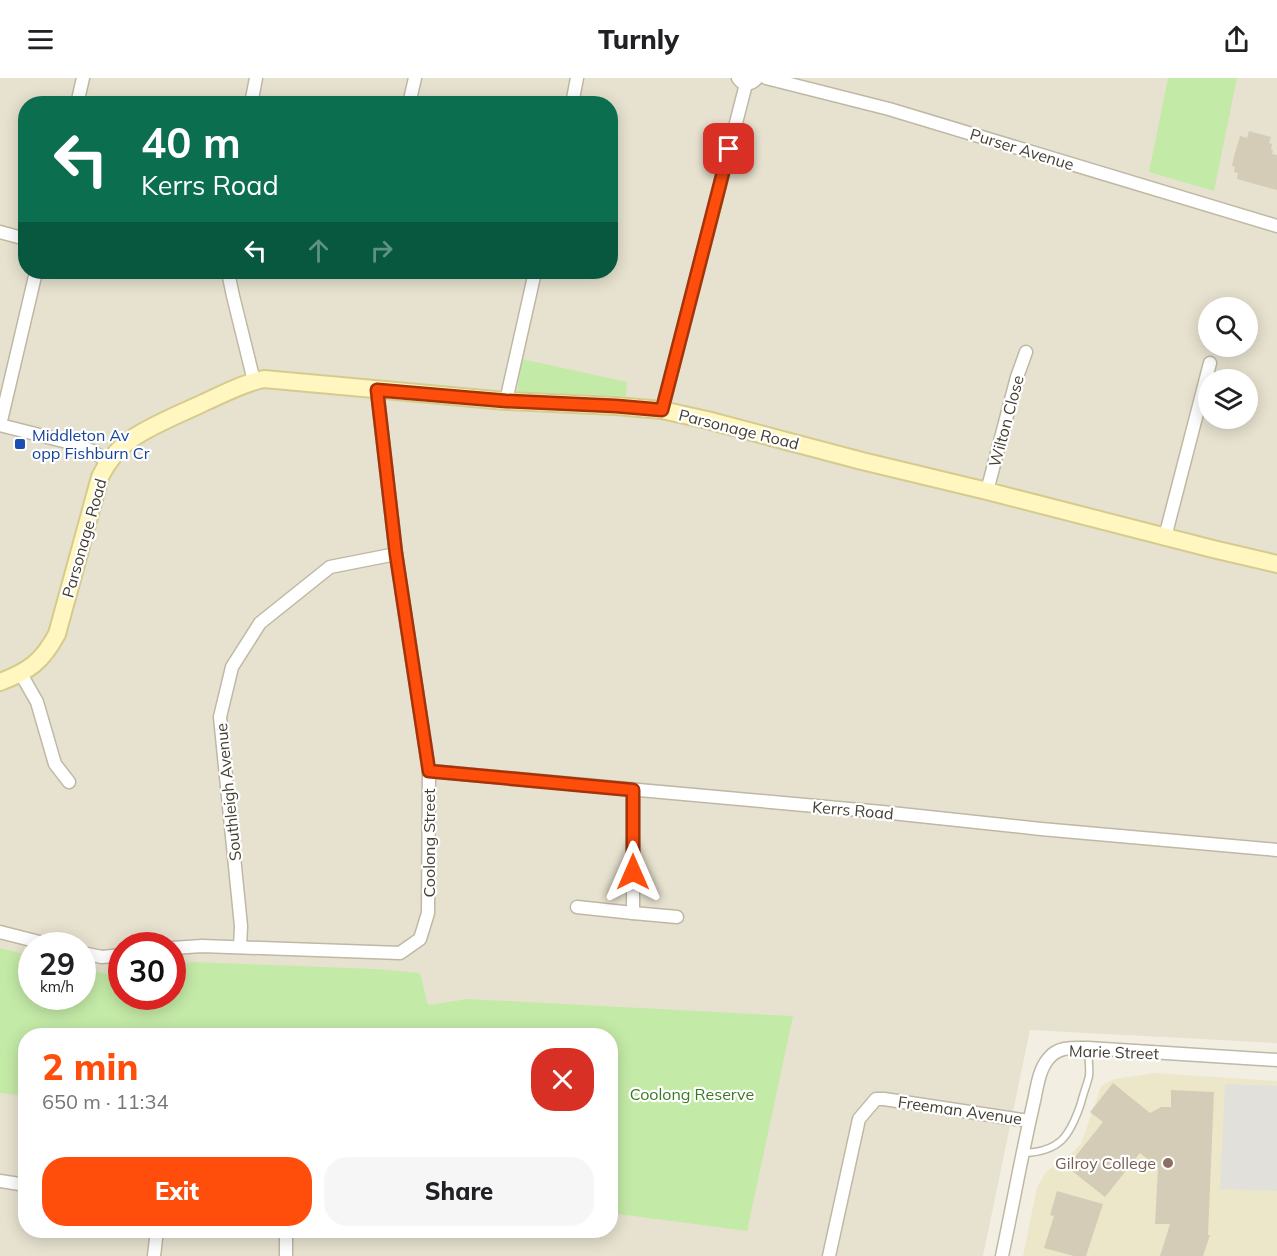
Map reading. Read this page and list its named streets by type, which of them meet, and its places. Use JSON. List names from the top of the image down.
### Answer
{
  "streets": {
    "street": [
      "Purser Avenue",
      "Wilton Close",
      "Parsonage Road",
      "Southleigh Avenue",
      "Kerrs Road",
      "Coolong Street",
      "Marie Street",
      "Freeman Avenue"
    ]
  },
  "crossings": [
    ["Wilton Close", "Parsonage Road"],
    ["Parsonage Road", "Coolong Street"],
    ["Southleigh Avenue", "Coolong Street"],
    ["Kerrs Road", "Coolong Street"],
    ["Marie Street", "Freeman Avenue"]
  ],
  "parks": ["Coolong Reserve"],
  "places": {
    "transit": ["Middleton Av opp Fishburn Cr"],
    "other": ["Gilroy College"]
  },
  "page": {
    "header": "Turnly",
    "turn": ["40 m", "Kerrs Road"],
    "speed": "29 km/h",
    "limit": "30",
    "heading": ["2 min", "650 m · 11:34"],
    "buttons": ["Exit", "Share"]
  }
}
